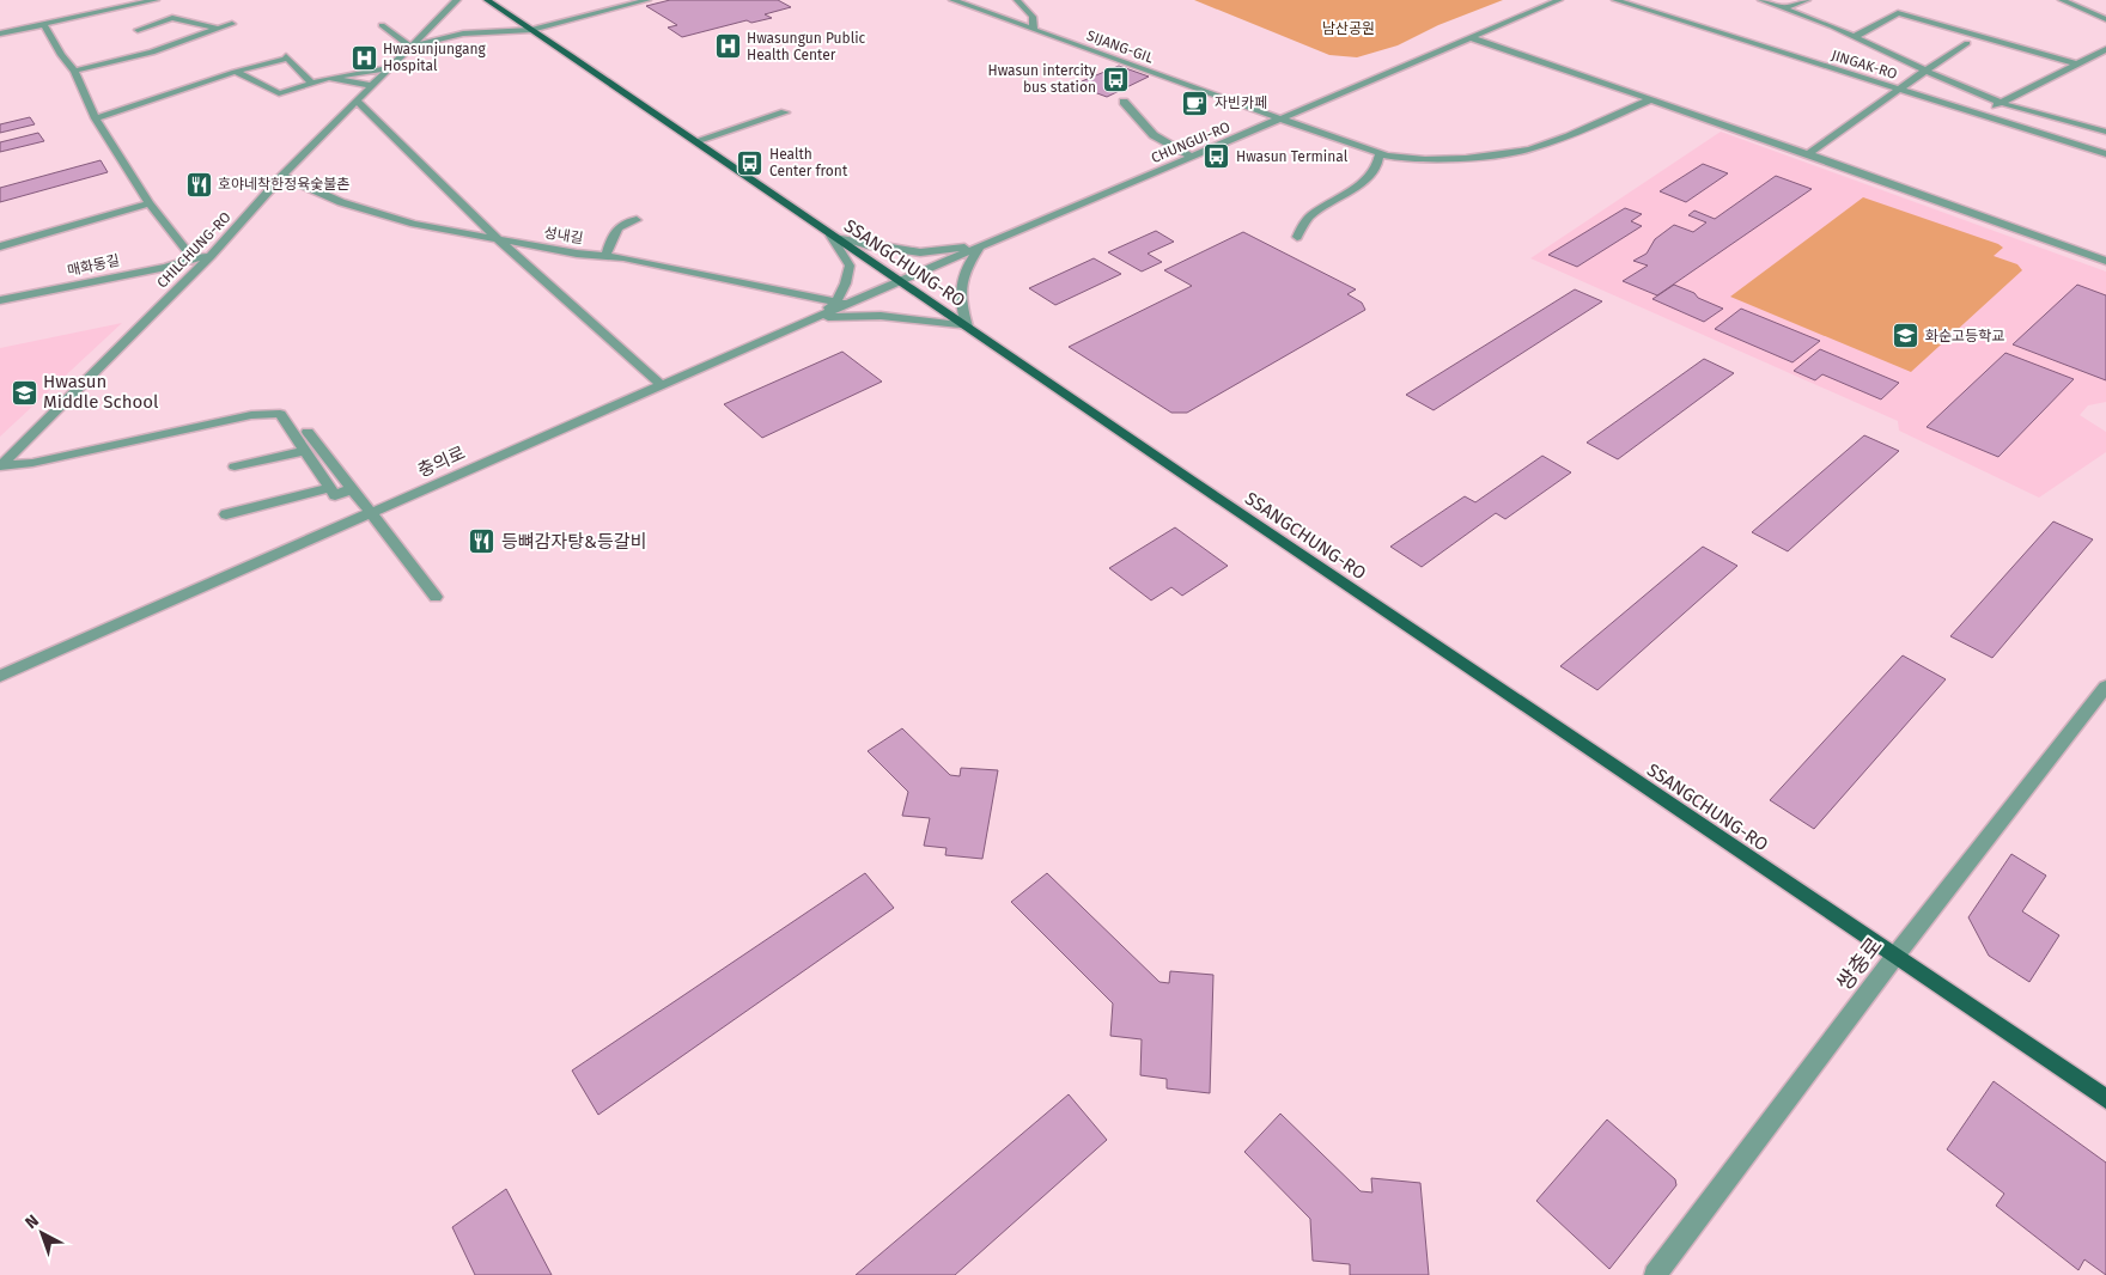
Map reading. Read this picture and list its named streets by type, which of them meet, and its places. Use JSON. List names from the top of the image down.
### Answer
{
  "streets": {
    "main road": ["SSANGCHUNG-RO"],
    "street": [
      "SIJANG-GIL",
      "JINGAK-RO",
      "CHUNGUI-RO",
      "성내길",
      "CHILCHUNG-RO",
      "매화동길",
      "충의로",
      "쌍충로"
    ]
  },
  "crossings": [
    ["SIJANG-GIL", "CHUNGUI-RO"],
    ["CHUNGUI-RO", "SSANGCHUNG-RO"],
    ["CHUNGUI-RO", "충의로"],
    ["성내길", "CHILCHUNG-RO"],
    ["성내길", "충의로"],
    ["CHILCHUNG-RO", "매화동길"],
    ["SSANGCHUNG-RO", "충의로"],
    ["SSANGCHUNG-RO", "쌍충로"]
  ],
  "parks": ["남산공원"],
  "places": {
    "hospital": ["Hwasungun Public Health Center", "Hwasunjungang Hospital"],
    "bus stop": ["Hwasun intercity bus station", "Hwasun Terminal", "Health Center front"],
    "cafe": ["자빈카페"],
    "restaurant": ["호야네착한정육숯불촌", "등뼈감자탕&등갈비"],
    "school or university": ["화순고등학교", "Hwasun Middle School"]
  },
  "north": "top left"
}
